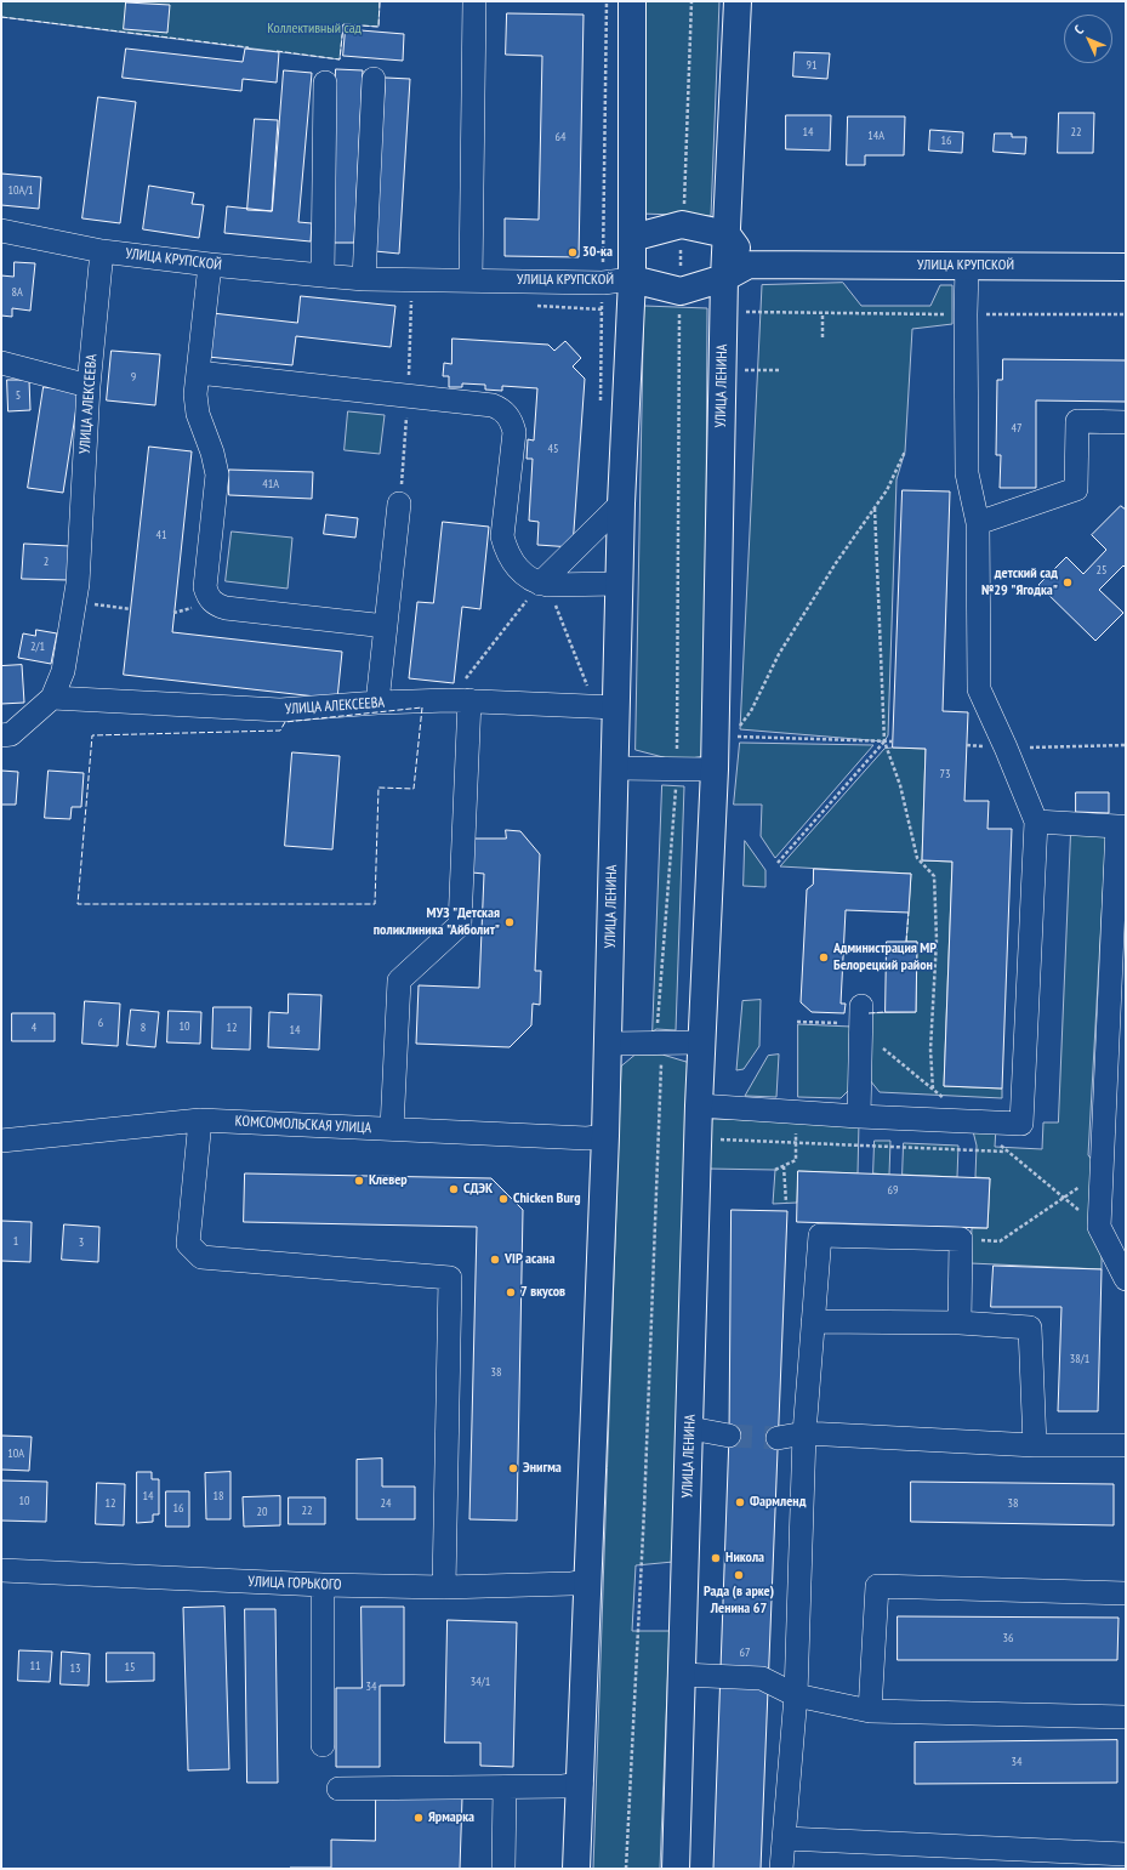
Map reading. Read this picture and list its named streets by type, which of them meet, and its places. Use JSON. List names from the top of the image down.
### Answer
{
  "streets": {
    "main road": ["УЛИЦА КРУПСКОЙ", "УЛИЦА ЛЕНИНА"],
    "street": ["УЛИЦА АЛЕКСЕЕВА", "КОМСОМОЛЬСКАЯ УЛИЦА", "УЛИЦА ГОРЬКОГО"]
  },
  "crossings": [
    ["УЛИЦА КРУПСКОЙ", "УЛИЦА ЛЕНИНА"],
    ["УЛИЦА КРУПСКОЙ", "УЛИЦА АЛЕКСЕЕВА"],
    ["УЛИЦА ЛЕНИНА", "УЛИЦА АЛЕКСЕЕВА"],
    ["УЛИЦА ЛЕНИНА", "КОМСОМОЛЬСКАЯ УЛИЦА"],
    ["УЛИЦА ЛЕНИНА", "УЛИЦА ГОРЬКОГО"]
  ],
  "parks": ["Коллективный сад"],
  "places": [
    "30-ка",
    "детский сад №29 \"Ягодка\"",
    "МУЗ \"Детская поликлиника \"Айболит\"",
    "Администрация МР Белорецкий район",
    "Клевер",
    "СДЭК",
    "Chicken Burg",
    "VIP асана",
    "7 вкусов",
    "Энигма",
    "Фармленд",
    "Никола",
    "Рада (в арке) Ленина 67",
    "Ярмарка"
  ],
  "house_numbers": [
    "91",
    "14",
    "22",
    "14А",
    "64",
    "16",
    "10А/1",
    "8А",
    "9",
    "5",
    "47",
    "45",
    "41А",
    "41",
    "2",
    "25",
    "2/1",
    "73",
    "6",
    "10",
    "4",
    "8",
    "12",
    "14",
    "69",
    "1",
    "3",
    "38/1",
    "38",
    "10А",
    "14",
    "18",
    "10",
    "12",
    "24",
    "38",
    "16",
    "22",
    "20",
    "36",
    "67",
    "11",
    "15",
    "13",
    "34/1",
    "34",
    "34"
  ],
  "north": "top left"
}
